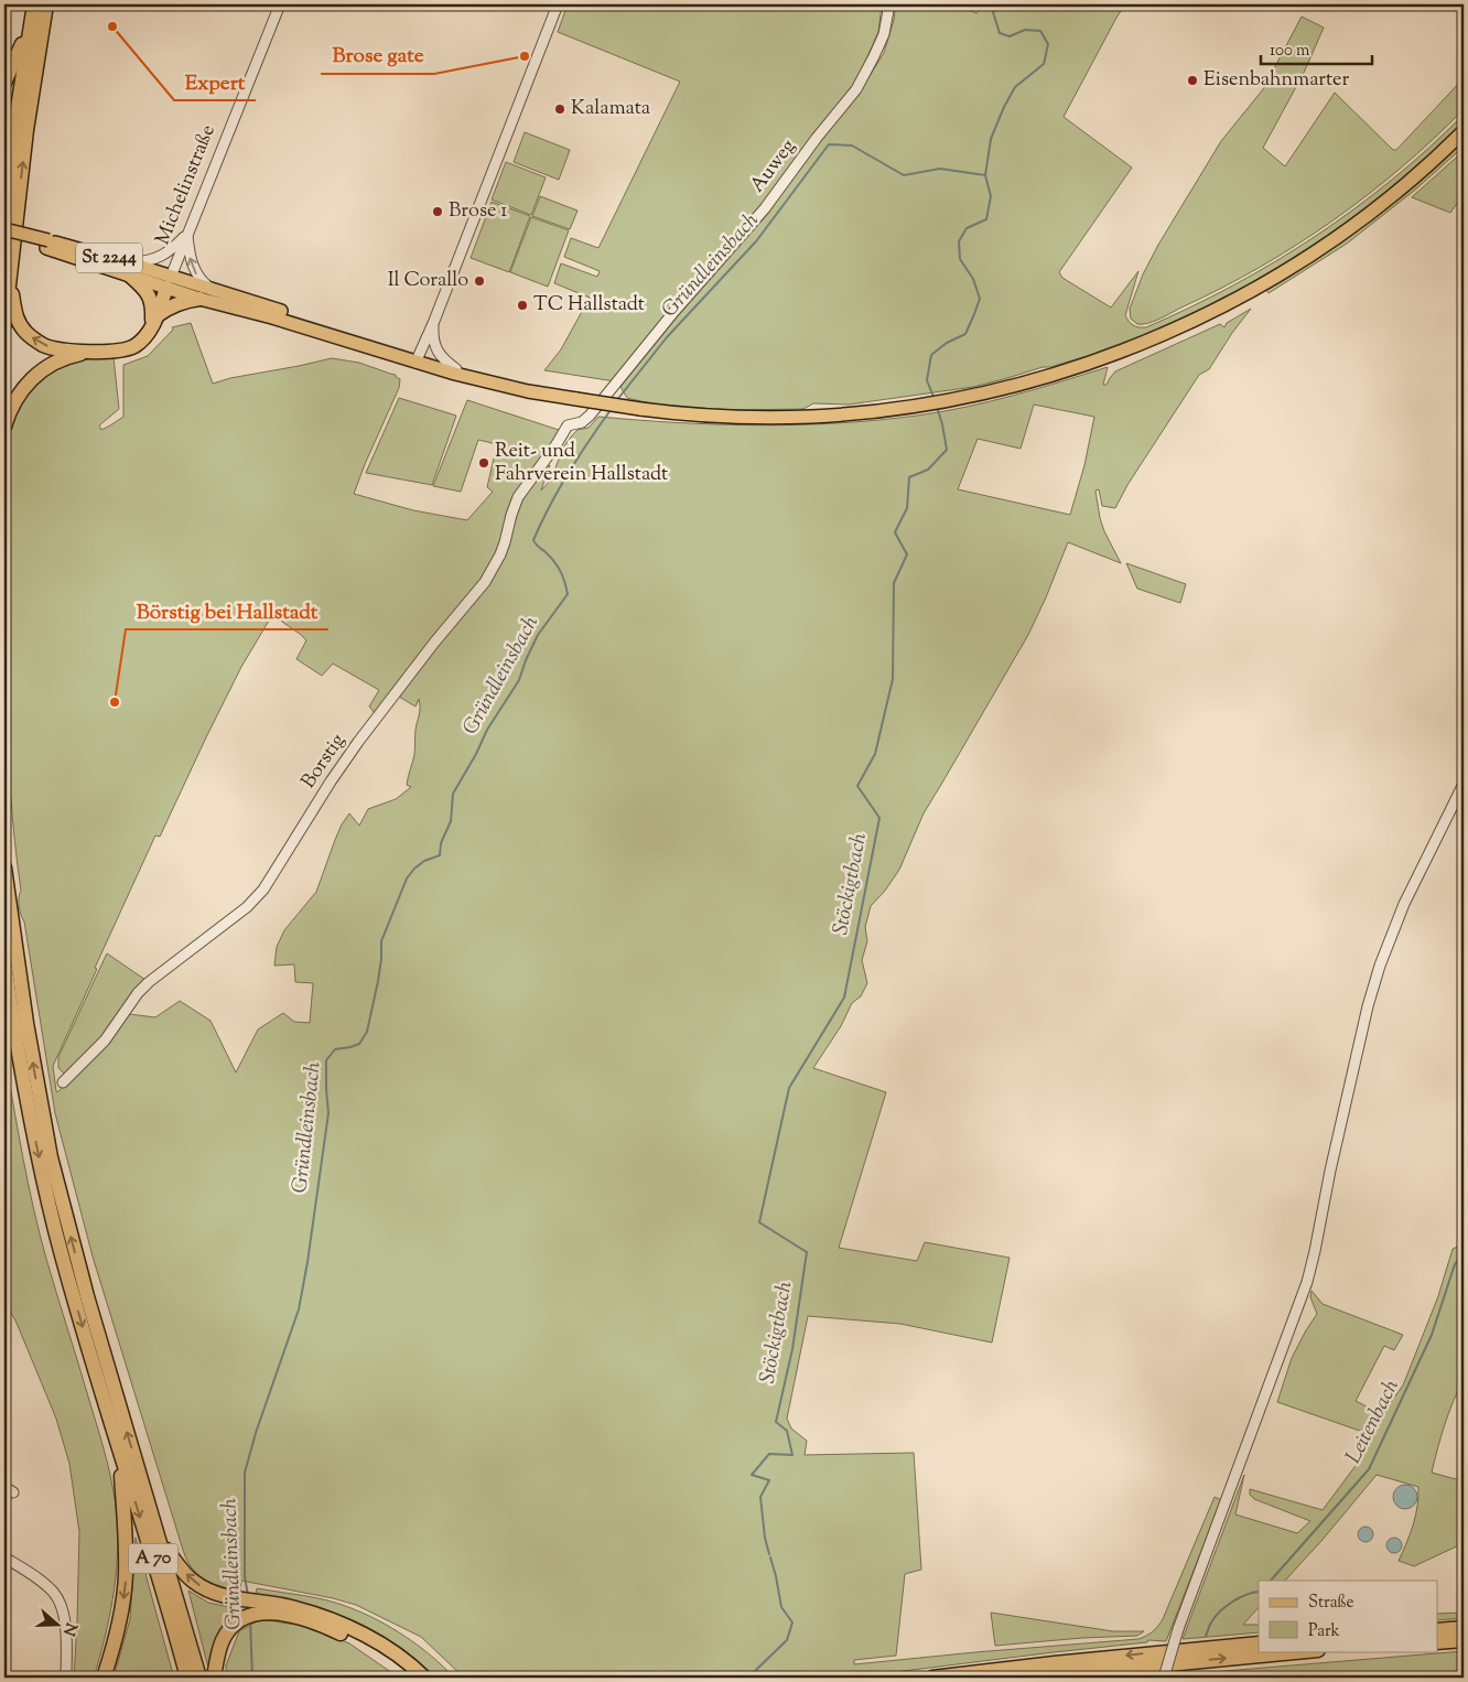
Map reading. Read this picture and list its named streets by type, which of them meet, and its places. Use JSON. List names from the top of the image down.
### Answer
{
  "streets": {
    "highway": ["A 70"],
    "main road": ["St 2244"],
    "street": ["Auweg", "Michelinstraße", "Borstig"]
  },
  "crossings": [
    ["Auweg", "Borstig"],
    ["Michelinstraße", "St 2244"]
  ],
  "water": ["Gründleinsbach", "Stöckigtbach", "Leitenbach"],
  "places": [
    "Expert",
    "Brose gate",
    "Eisenbahnmarter",
    "Kalamata",
    "Brose 1",
    "Il Corallo",
    "TC Hallstadt",
    "Reit- und Fahrverein Hallstadt",
    "Börstig bei Hallstadt"
  ],
  "legend": ["Straße", "Park"],
  "scale_bar": "100 m",
  "north": "right"
}
